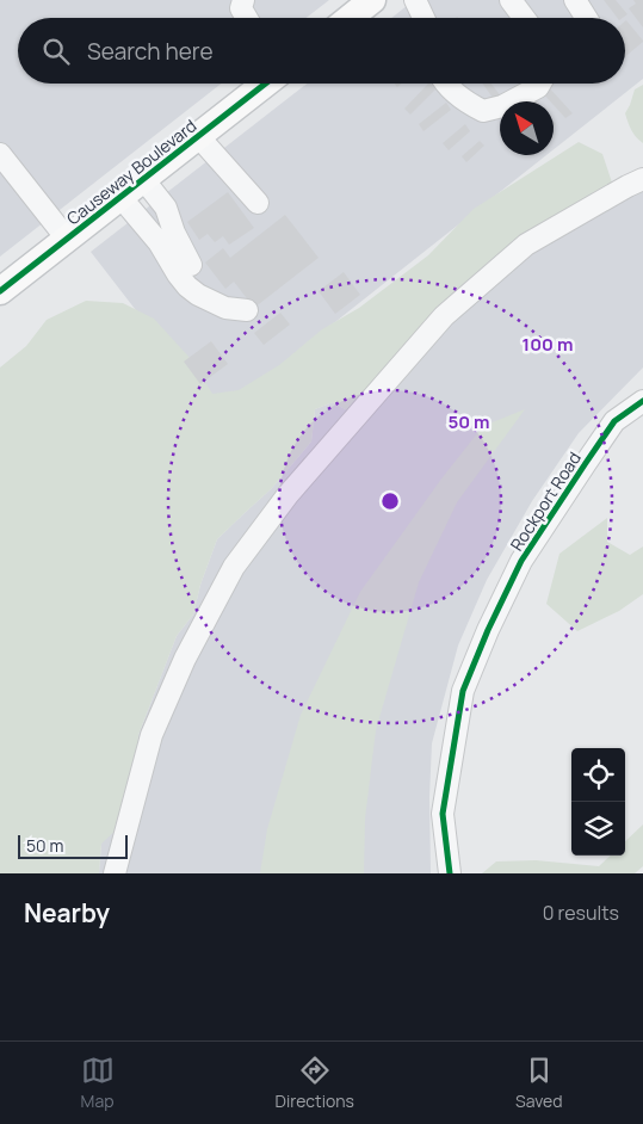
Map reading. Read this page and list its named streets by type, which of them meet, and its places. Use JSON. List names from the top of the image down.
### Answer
{
  "streets": {
    "main road": ["Causeway Boulevard"],
    "street": ["Rockport Road"]
  },
  "scale_bar": "50 m",
  "north": "top left",
  "page": {
    "search": "Search here",
    "scale": "50 m",
    "heading": ["Nearby", "0 results"],
    "nav": ["Map", "Directions", "Saved"]
  },
  "rings": ["100 m", "50 m"]
}
